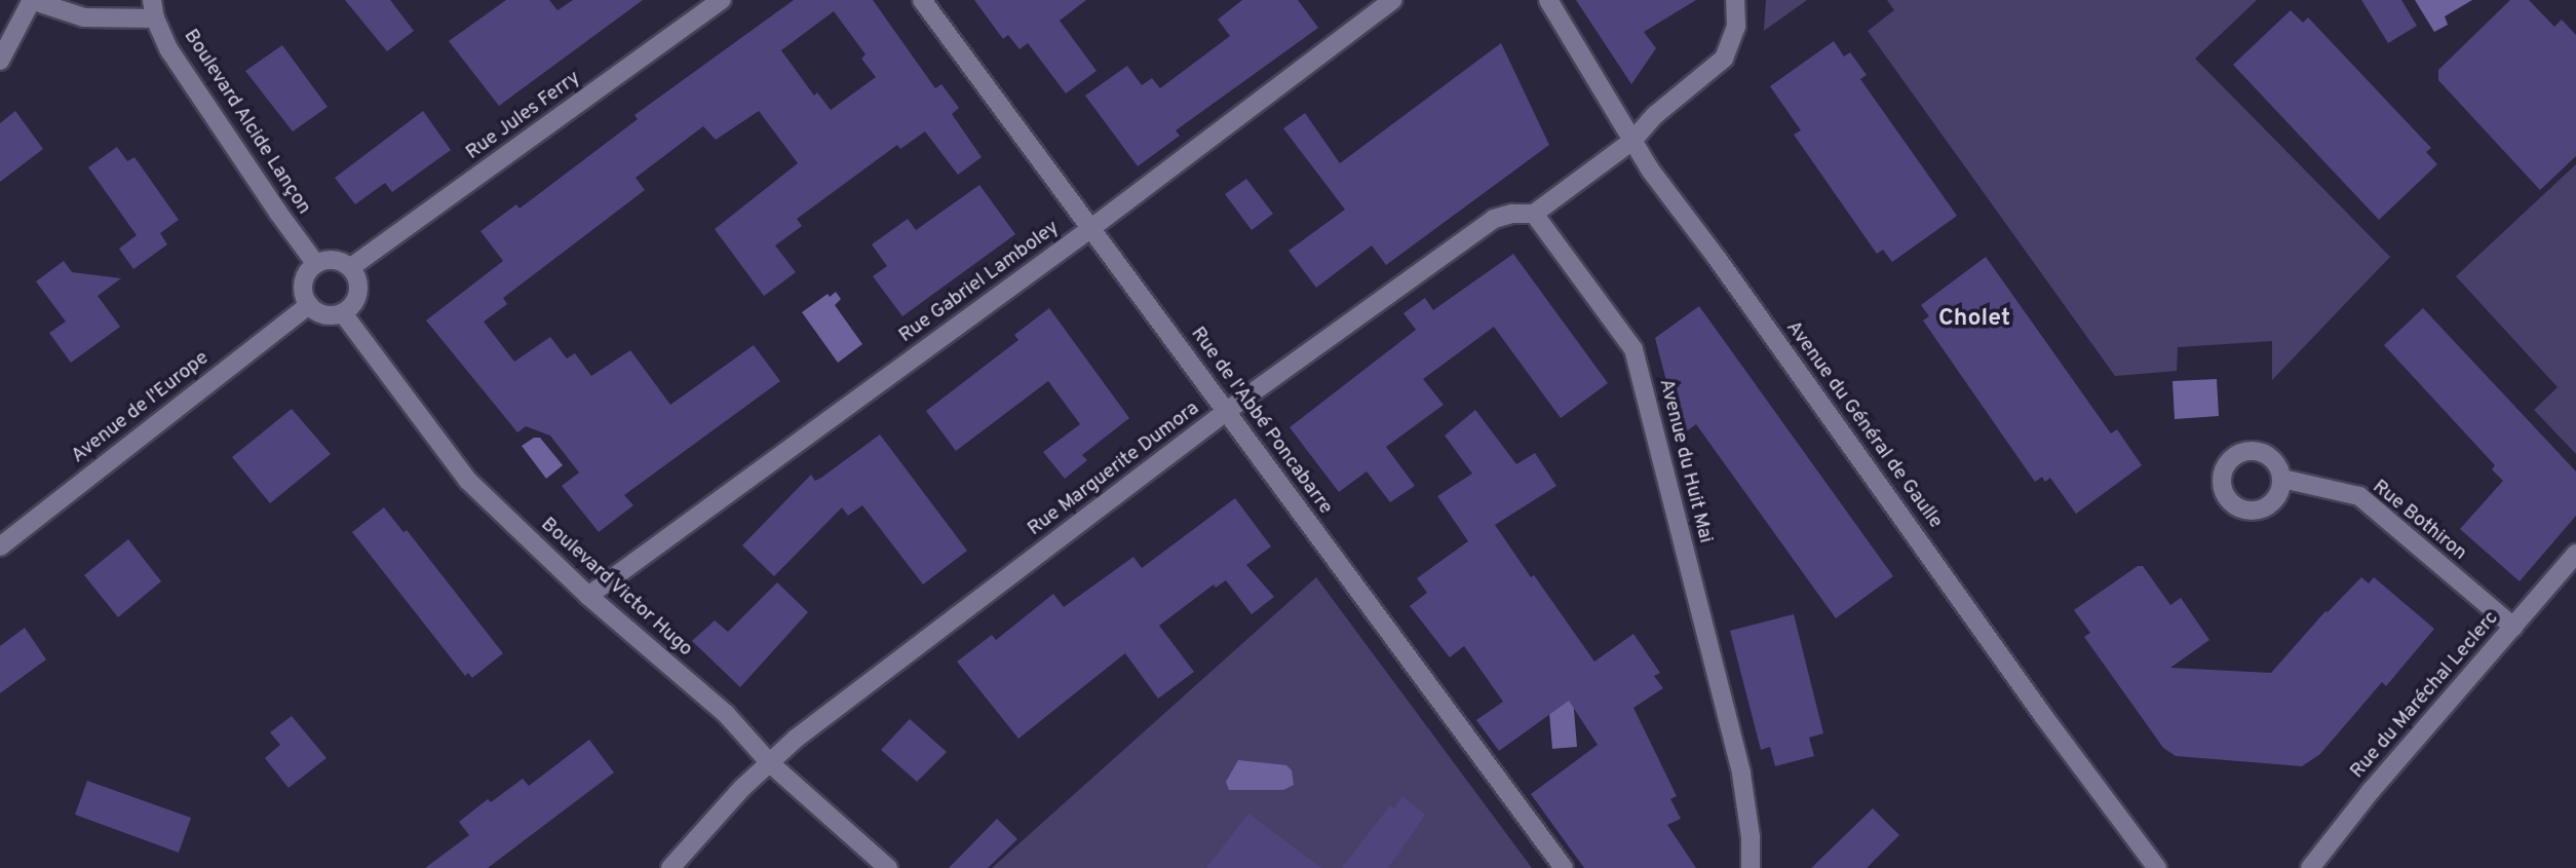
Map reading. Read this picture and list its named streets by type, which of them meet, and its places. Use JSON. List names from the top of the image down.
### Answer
{
  "streets": {
    "street": [
      "Rue Jules Ferry",
      "Boulevard Alcide Lançon",
      "Rue Gabriel Lamboley",
      "Avenue de l'Europe",
      "Rue de l'Abbé Poncabarre",
      "Avenue du Général de Gaulle",
      "Avenue du Huit Mai",
      "Rue Marguerite Dumora",
      "Rue Bothiron",
      "Boulevard Victor Hugo",
      "Rue du Maréchal Leclerc"
    ]
  },
  "crossings": [
    ["Rue Jules Ferry", "Boulevard Alcide Lançon"],
    ["Rue Jules Ferry", "Avenue de l'Europe"],
    ["Rue Jules Ferry", "Boulevard Victor Hugo"],
    ["Boulevard Alcide Lançon", "Avenue de l'Europe"],
    ["Boulevard Alcide Lançon", "Boulevard Victor Hugo"],
    ["Rue Gabriel Lamboley", "Rue de l'Abbé Poncabarre"],
    ["Rue Gabriel Lamboley", "Boulevard Victor Hugo"],
    ["Avenue de l'Europe", "Boulevard Victor Hugo"],
    ["Rue de l'Abbé Poncabarre", "Rue Marguerite Dumora"],
    ["Avenue du Huit Mai", "Rue Marguerite Dumora"],
    ["Rue Marguerite Dumora", "Boulevard Victor Hugo"],
    ["Rue Bothiron", "Rue du Maréchal Leclerc"]
  ],
  "districts": ["Cholet"]
}
